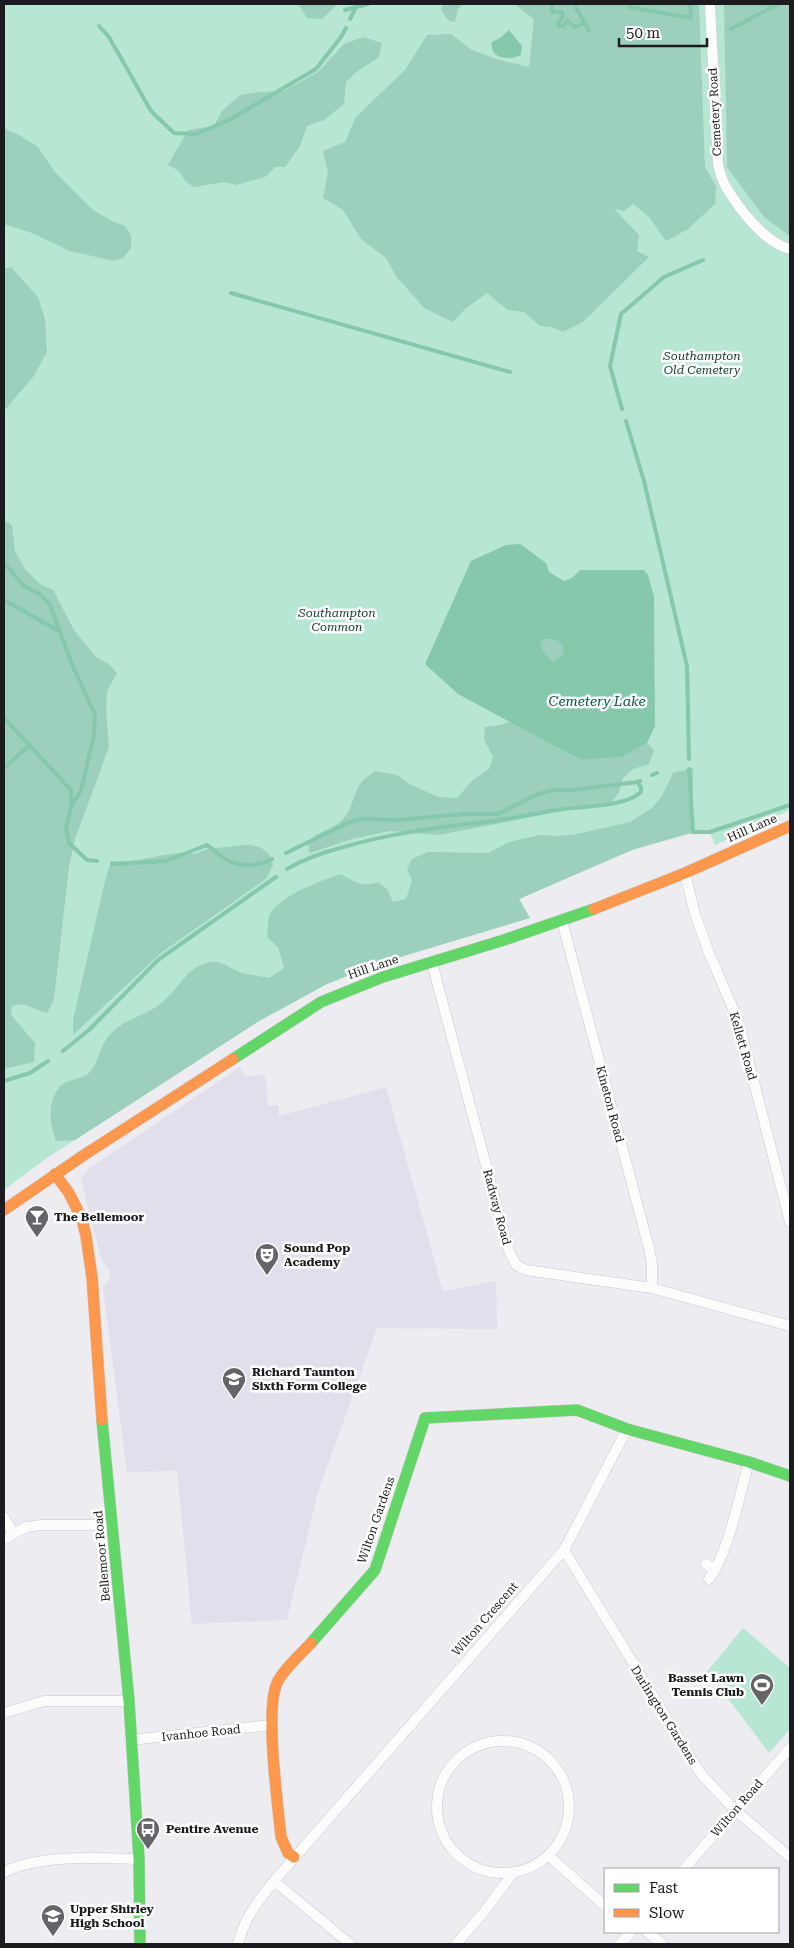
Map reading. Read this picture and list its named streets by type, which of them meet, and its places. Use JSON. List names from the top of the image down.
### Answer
{
  "streets": {
    "street": [
      "Cemetery Road",
      "Hill Lane",
      "Kellett Road",
      "Kineton Road",
      "Radway Road",
      "Wilton Gardens",
      "Bellemoor Road",
      "Wilton Crescent",
      "Darlington Gardens",
      "Ivanhoe Road",
      "Wilton Road"
    ]
  },
  "crossings": [
    ["Hill Lane", "Kellett Road"],
    ["Hill Lane", "Kineton Road"],
    ["Hill Lane", "Radway Road"],
    ["Hill Lane", "Bellemoor Road"],
    ["Kineton Road", "Radway Road"],
    ["Wilton Gardens", "Wilton Crescent"],
    ["Wilton Gardens", "Ivanhoe Road"],
    ["Bellemoor Road", "Ivanhoe Road"],
    ["Wilton Crescent", "Darlington Gardens"],
    ["Darlington Gardens", "Wilton Road"]
  ],
  "water": ["Cemetery Lake"],
  "parks": ["Southampton Old Cemetery", "Southampton Common"],
  "places": {
    "bar": ["The Bellemoor"],
    "theatre": ["Sound Pop Academy"],
    "school or university": ["Richard Taunton Sixth Form College", "Upper Shirley High School"],
    "sports": ["Basset Lawn Tennis Club"],
    "bus stop": ["Pentire Avenue"]
  },
  "legend": ["Fast", "Slow"],
  "scale_bar": "50 m"
}
